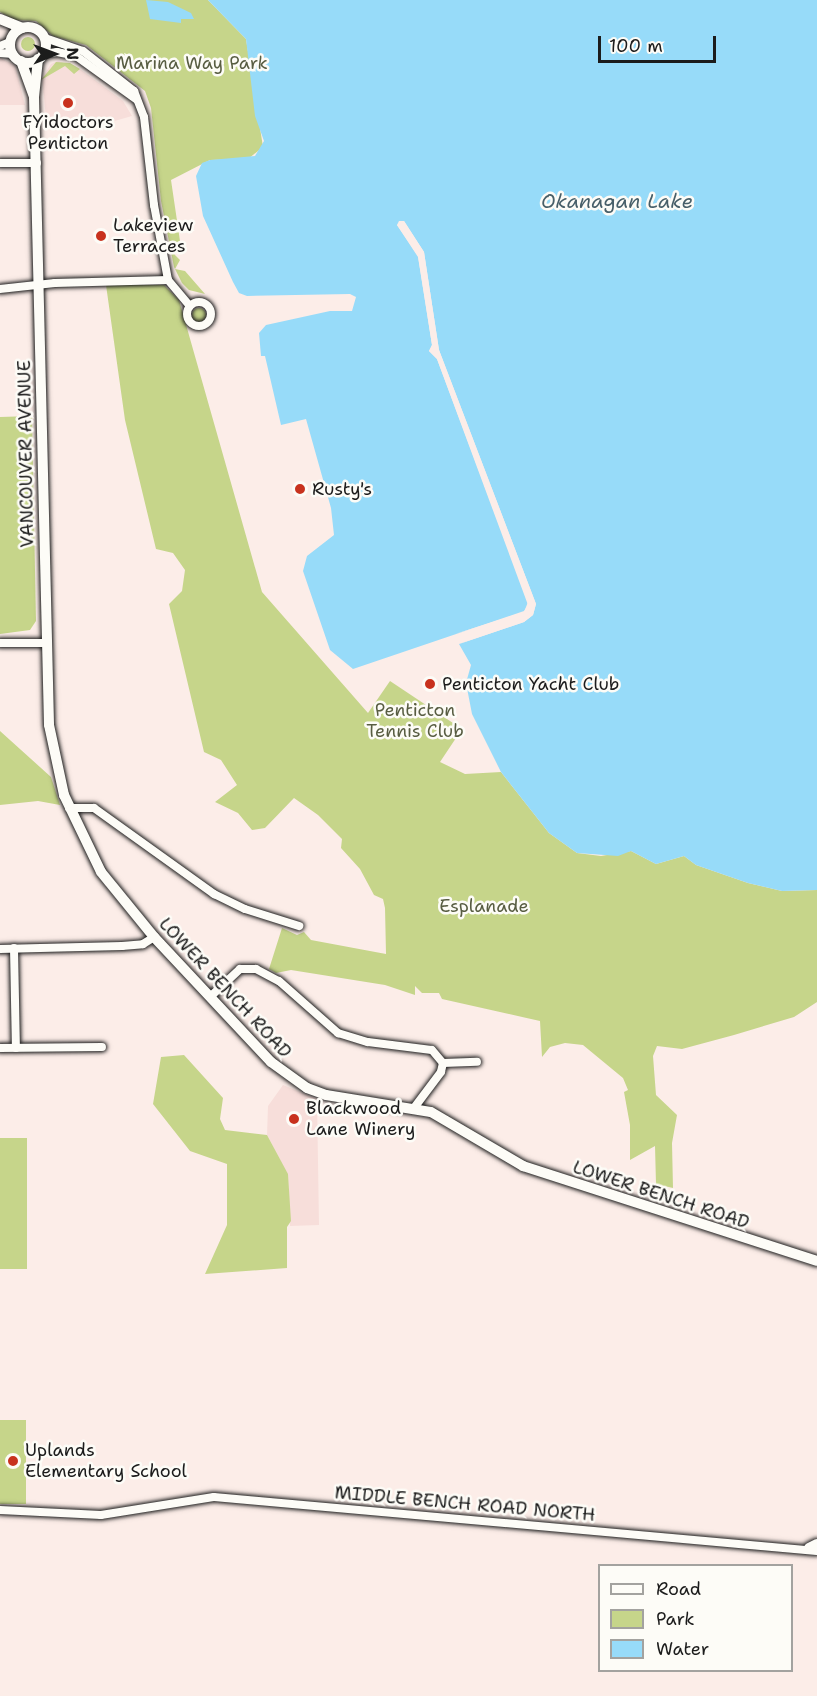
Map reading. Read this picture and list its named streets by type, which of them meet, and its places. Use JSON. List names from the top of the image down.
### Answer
{
  "streets": {
    "street": ["VANCOUVER AVENUE", "LOWER BENCH ROAD", "MIDDLE BENCH ROAD NORTH"]
  },
  "crossings": [
    ["VANCOUVER AVENUE", "LOWER BENCH ROAD"]
  ],
  "water": ["Okanagan Lake"],
  "parks": ["Marina Way Park", "Penticton Tennis Club", "Esplanade"],
  "places": [
    "FYidoctors Penticton",
    "Lakeview Terraces",
    "Rusty's",
    "Penticton Yacht Club",
    "Blackwood Lane Winery",
    "Uplands Elementary School"
  ],
  "legend": ["Road", "Park", "Water"],
  "scale_bar": "100 m",
  "north": "right"
}
